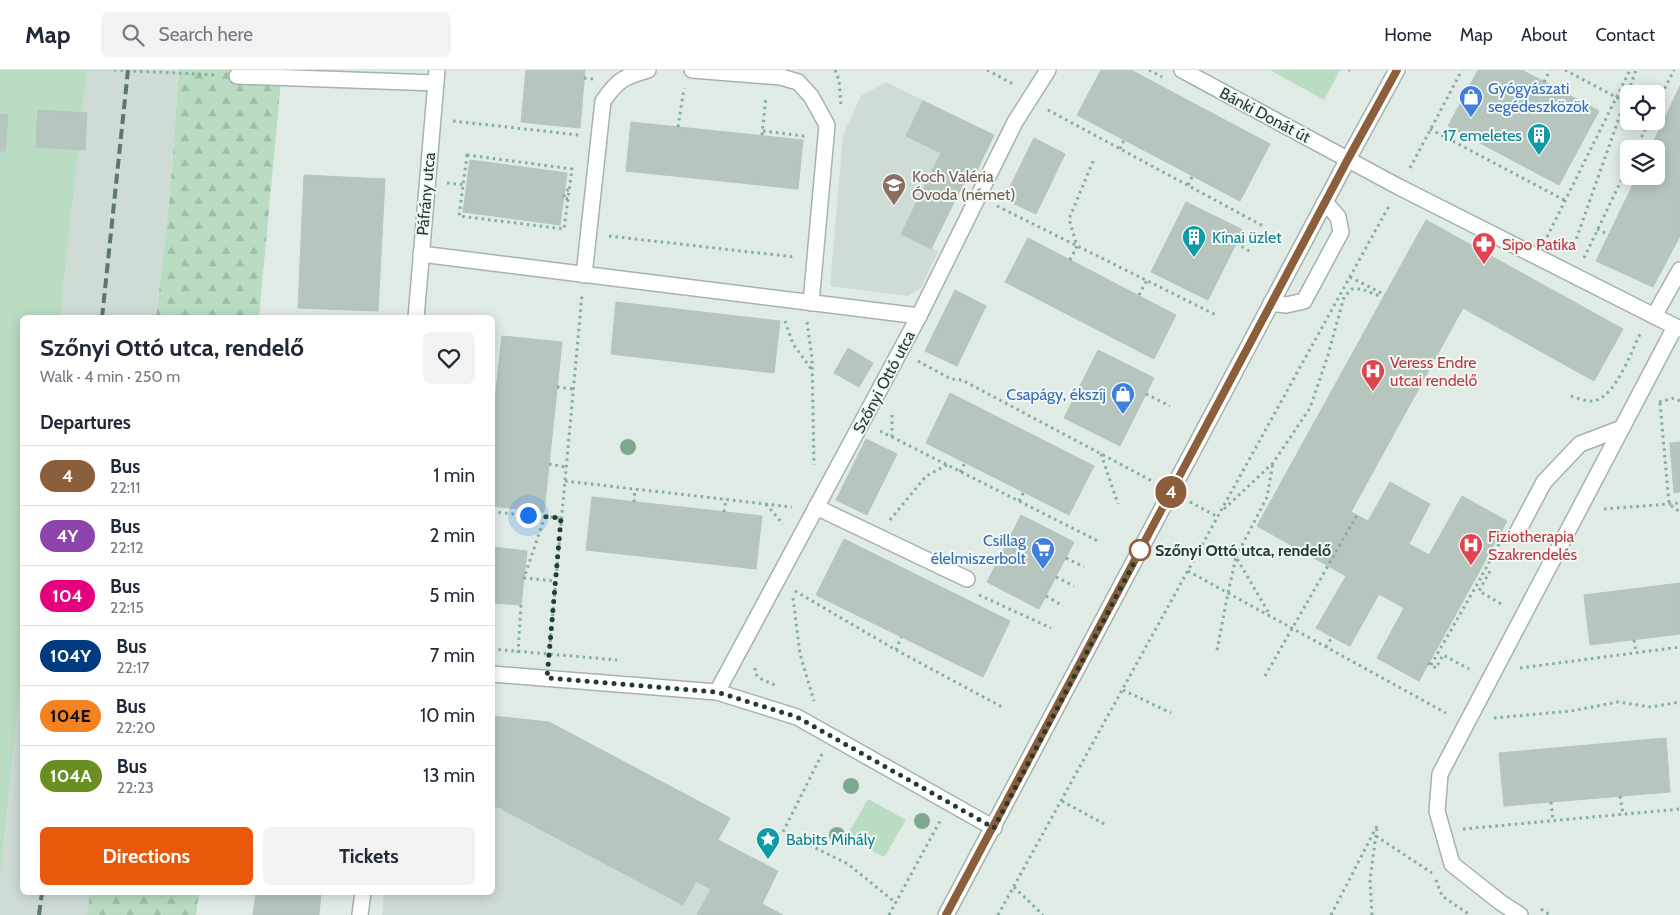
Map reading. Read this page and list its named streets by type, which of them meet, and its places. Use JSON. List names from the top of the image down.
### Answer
{
  "streets": {
    "street": ["Bánki Donát út", "Páfrány utca", "Szőnyi Ottó utca"]
  },
  "places": {
    "shop": ["Gyógyászati segédeszközök", "Csapágy, ékszíj"],
    "building": ["17 emeletes", "Kínai üzlet"],
    "school or university": ["Koch Valéria Óvoda (német)"],
    "pharmacy": ["Sipo Patika"],
    "hospital": ["Veress Endre utcai rendelő", "Fiziotherapia Szakrendelés"],
    "other": ["Szőnyi Ottó utca, rendelő"],
    "supermarket": ["Csillag élelmiszerbolt"],
    "place": ["Babits Mihály"]
  },
  "lines": ["bus line 4"],
  "page": {
    "header": "Map",
    "search": "Search here",
    "nav": [
      "Home",
      "Map",
      "About",
      "Contact"
    ],
    "on_map": "4",
    "heading": [
      ["Szőnyi Ottó utca, rendelő", "Walk · 4 min · 250 m"],
      "Departures"
    ],
    "list": [
      {
        "mark": "4",
        "name": "Bus",
        "note": "22:11",
        "value": "1 min"
      },
      {
        "mark": "4Y",
        "name": "Bus",
        "note": "22:12",
        "value": "2 min"
      },
      {
        "mark": "104",
        "name": "Bus",
        "note": "22:15",
        "value": "5 min"
      },
      {
        "mark": "104Y",
        "name": "Bus",
        "note": "22:17",
        "value": "7 min"
      },
      {
        "mark": "104E",
        "name": "Bus",
        "note": "22:20",
        "value": "10 min"
      },
      {
        "mark": "104A",
        "name": "Bus",
        "note": "22:23",
        "value": "13 min"
      }
    ],
    "buttons": ["Directions", "Tickets"]
  }
}
